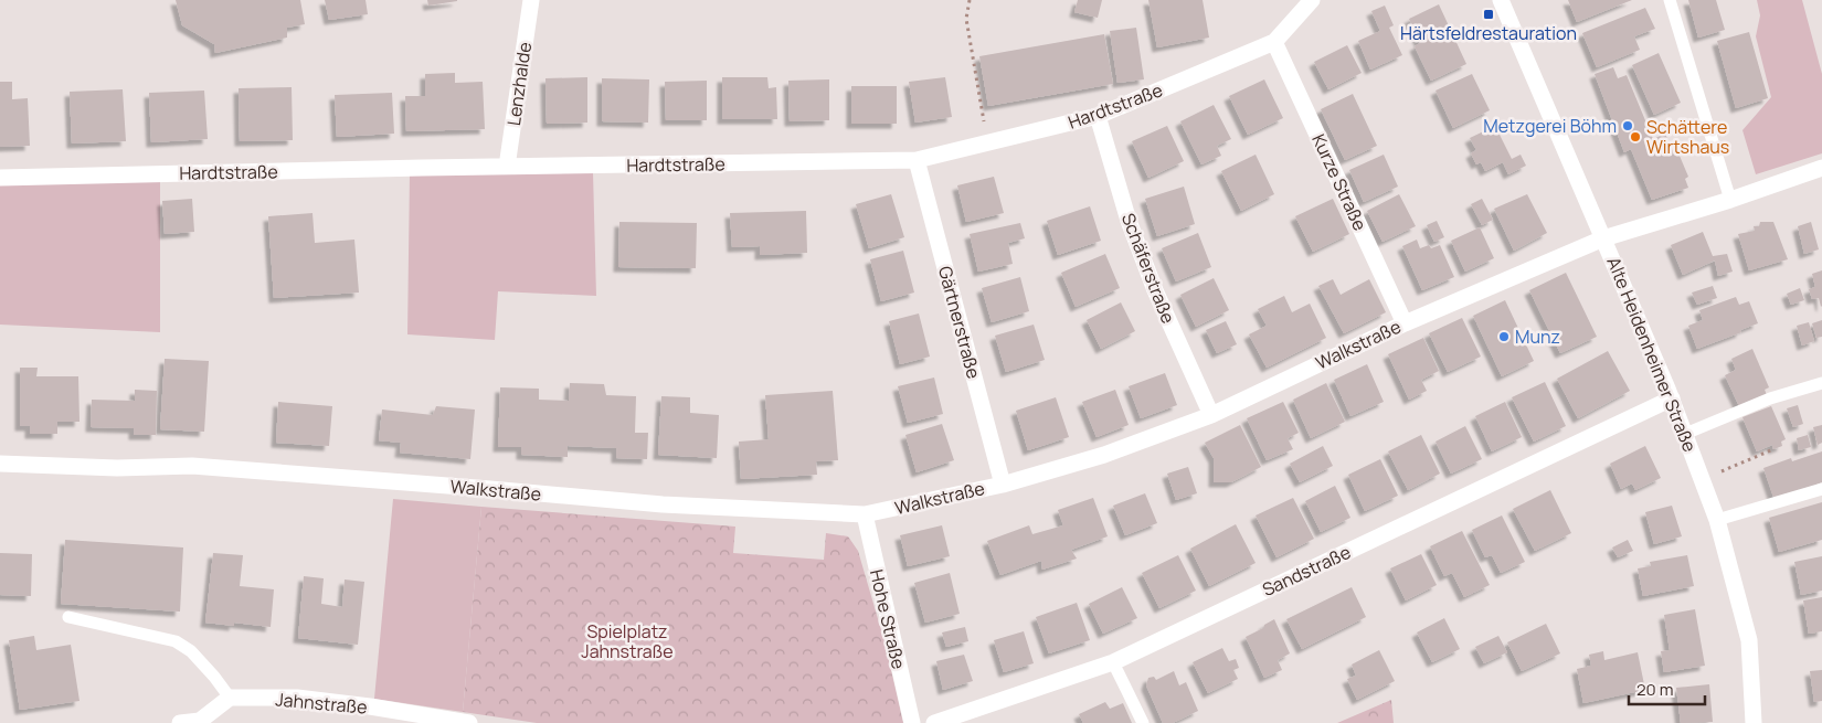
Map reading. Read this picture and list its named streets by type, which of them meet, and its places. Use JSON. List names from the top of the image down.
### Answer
{
  "streets": {
    "street": [
      "Lenzhalde",
      "Hardtstraße",
      "Kurze Straße",
      "Schäferstraße",
      "Gärtnerstraße",
      "Walkstraße",
      "Alte Heidenheimer Straße",
      "Sandstraße",
      "Hohe Straße",
      "Jahnstraße"
    ]
  },
  "crossings": [
    ["Lenzhalde", "Hardtstraße"],
    ["Hardtstraße", "Kurze Straße"],
    ["Hardtstraße", "Schäferstraße"],
    ["Hardtstraße", "Gärtnerstraße"],
    ["Kurze Straße", "Walkstraße"],
    ["Schäferstraße", "Walkstraße"],
    ["Gärtnerstraße", "Walkstraße"],
    ["Walkstraße", "Alte Heidenheimer Straße"],
    ["Walkstraße", "Hohe Straße"],
    ["Alte Heidenheimer Straße", "Sandstraße"]
  ],
  "parks": ["Spielplatz Jahnstraße"],
  "places": {
    "transit": ["Härtsfeldrestauration"],
    "other": ["Metzgerei Böhm", "Schättere Wirtshaus", "Munz"]
  },
  "scale_bar": "20 m"
}
